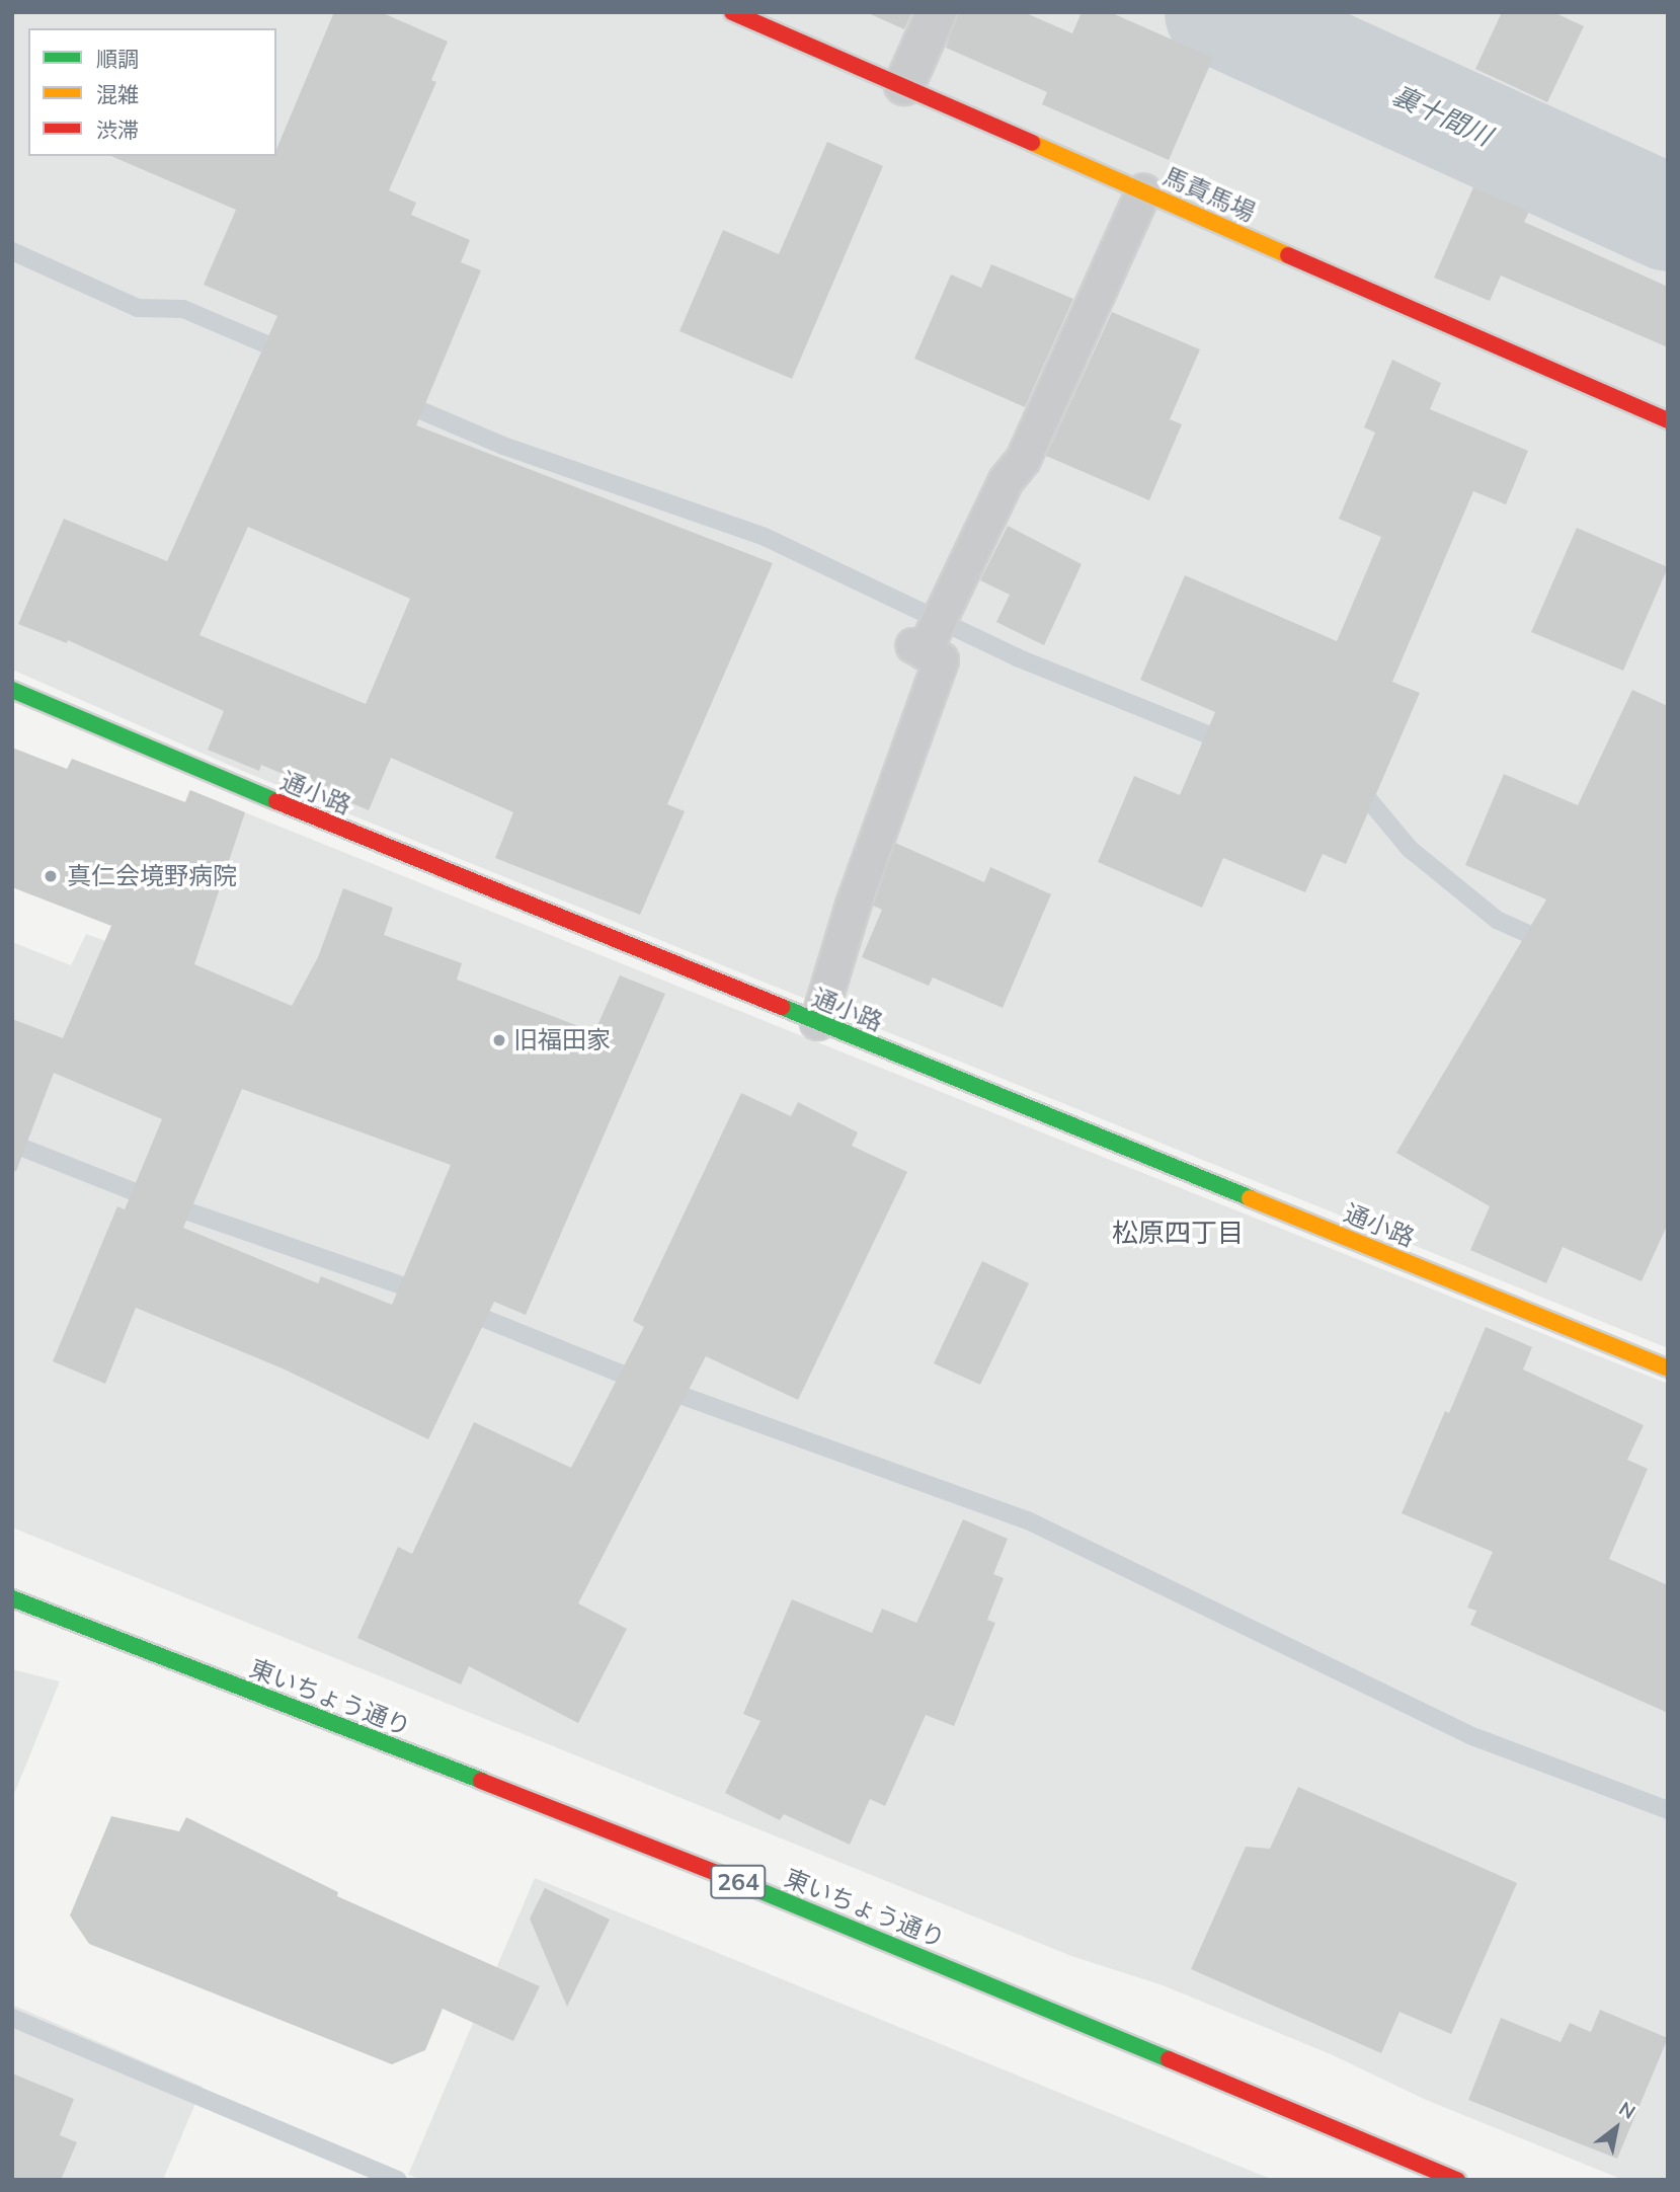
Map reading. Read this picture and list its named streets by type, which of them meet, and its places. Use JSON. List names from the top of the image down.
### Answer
{
  "streets": {
    "main road": [
      "馬責馬場",
      "通小路",
      "東いちょう通り",
      "264"
    ]
  },
  "districts": ["松原四丁目"],
  "water": ["裏十間川"],
  "places": ["真仁会境野病院", "旧福田家"],
  "legend": ["順調", "混雑", "渋滞"],
  "north": "top right"
}
